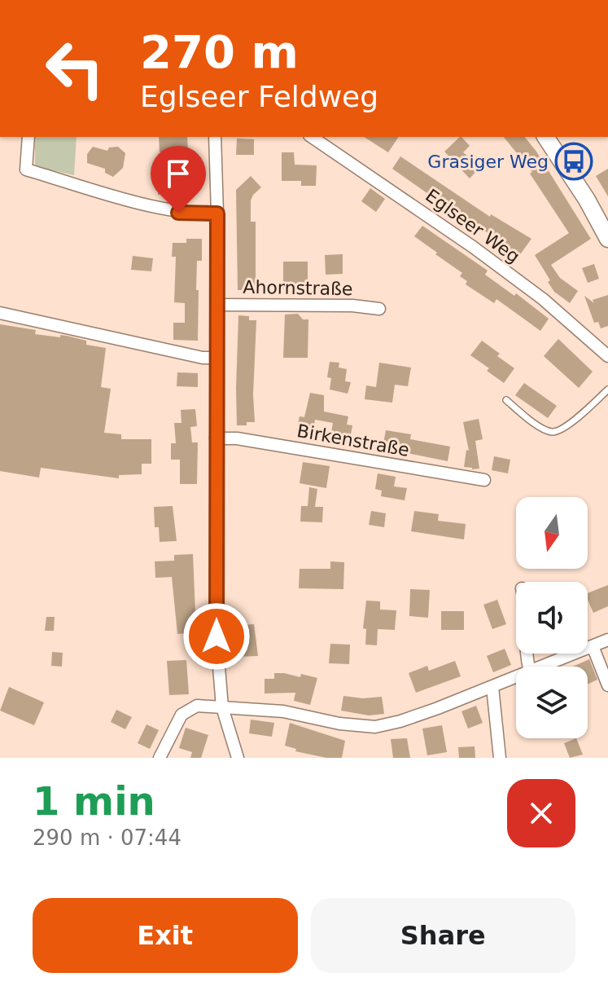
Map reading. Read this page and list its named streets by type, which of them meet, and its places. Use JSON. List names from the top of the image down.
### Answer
{
  "streets": {
    "street": ["Eglseer Weg", "Ahornstraße", "Birkenstraße"]
  },
  "places": {
    "bus stop": ["Grasiger Weg"]
  },
  "north": "bottom",
  "page": {
    "turn": ["270 m", "Eglseer Feldweg"],
    "heading": ["1 min", "290 m · 07:44"],
    "buttons": ["Exit", "Share"]
  }
}
